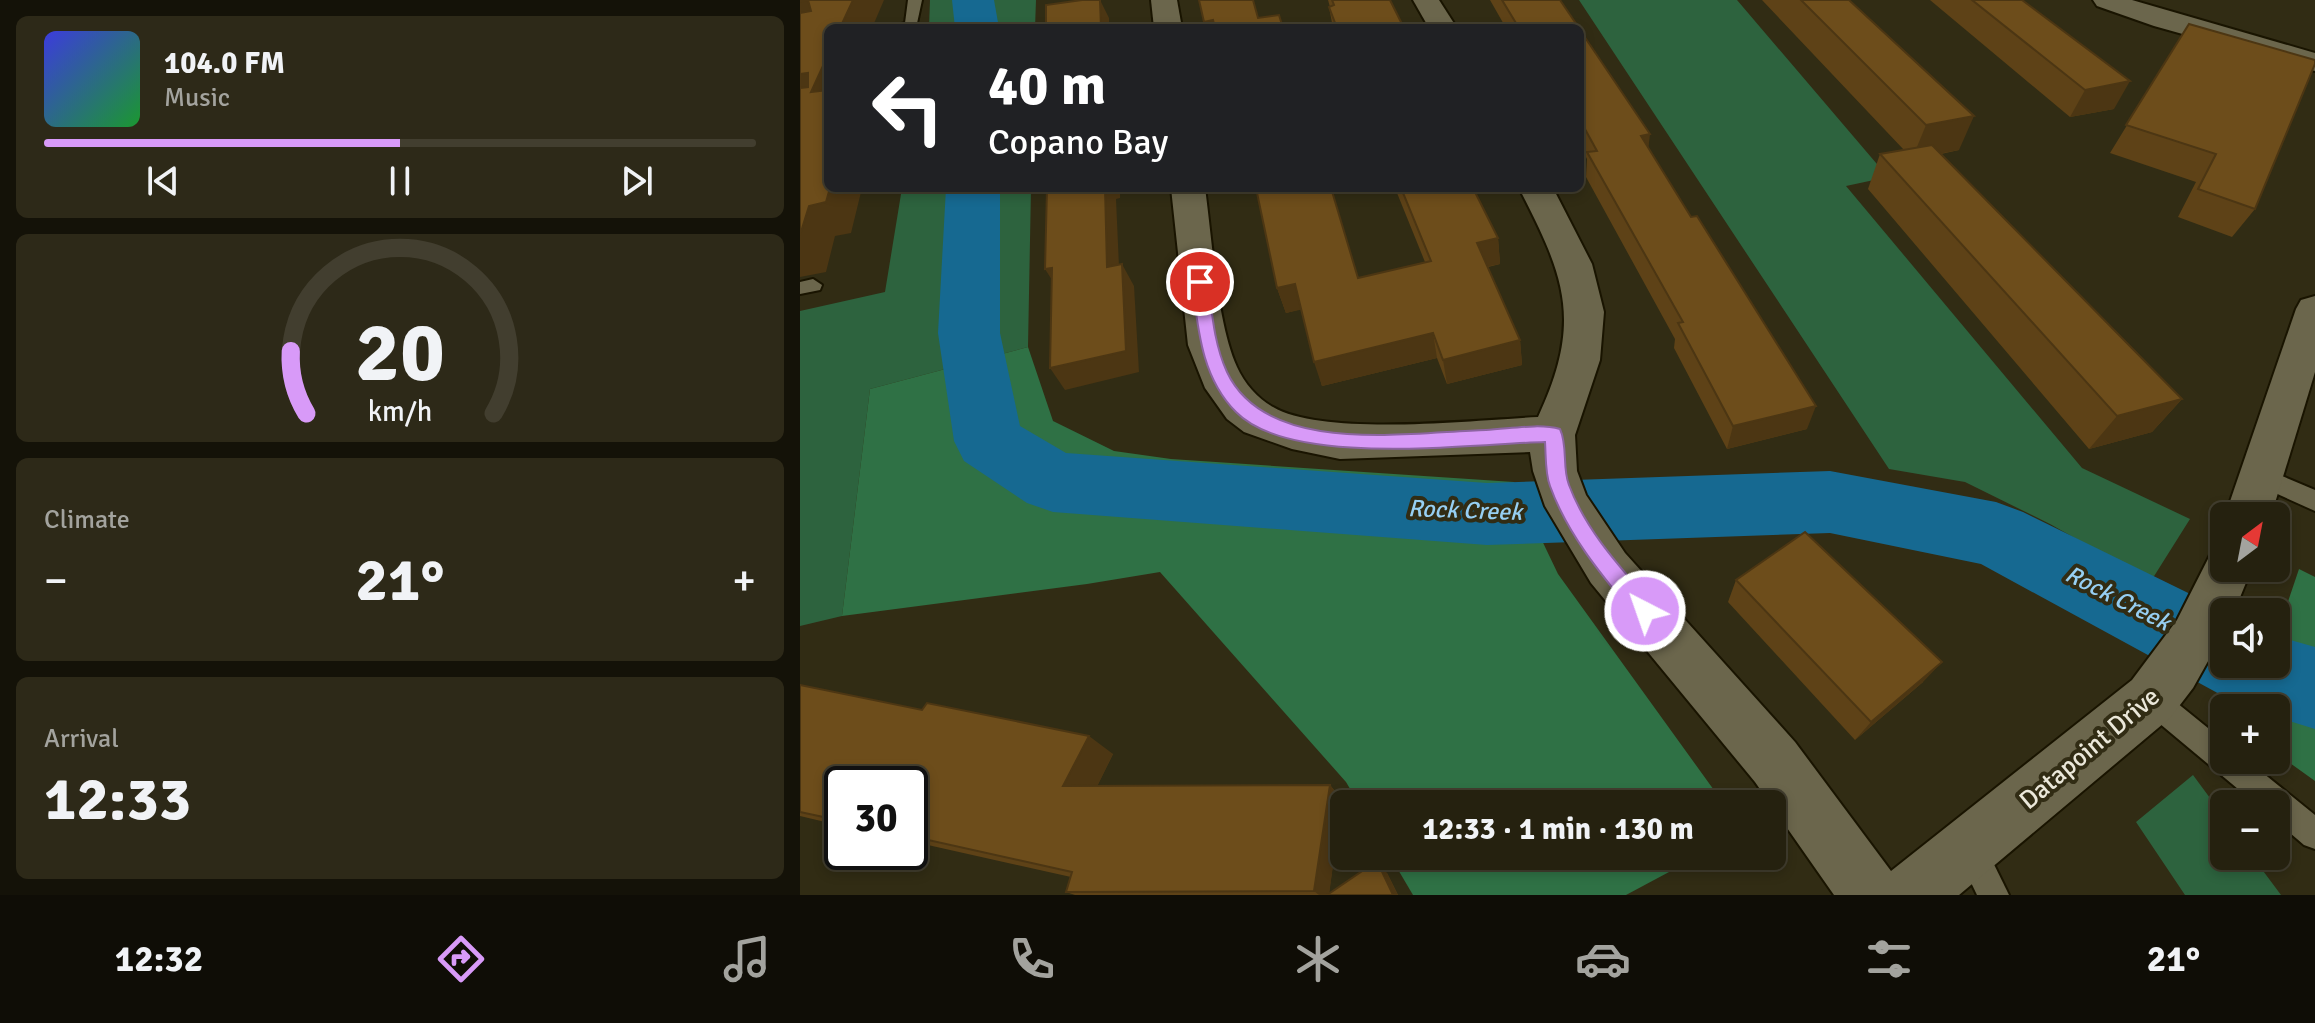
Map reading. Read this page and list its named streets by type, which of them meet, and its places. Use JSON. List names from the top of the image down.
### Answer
{
  "streets": {
    "street": ["Datapoint Drive"]
  },
  "water": ["Rock Creek"],
  "north": "top right",
  "page": {
    "turn": ["40 m", "Copano Bay"],
    "song": ["104.0 FM", "Music"],
    "tile": [
      "Climate",
      ["Arrival", "12:33"]
    ],
    "map_buttons": ["+", "−"],
    "heat": ["−", "21°", "+"],
    "limit": "30",
    "trip": "12:33 · 1 min · 130 m",
    "tabs": ["12:32", "21°"],
    "gauge": ["20", "km/h"]
  }
}
